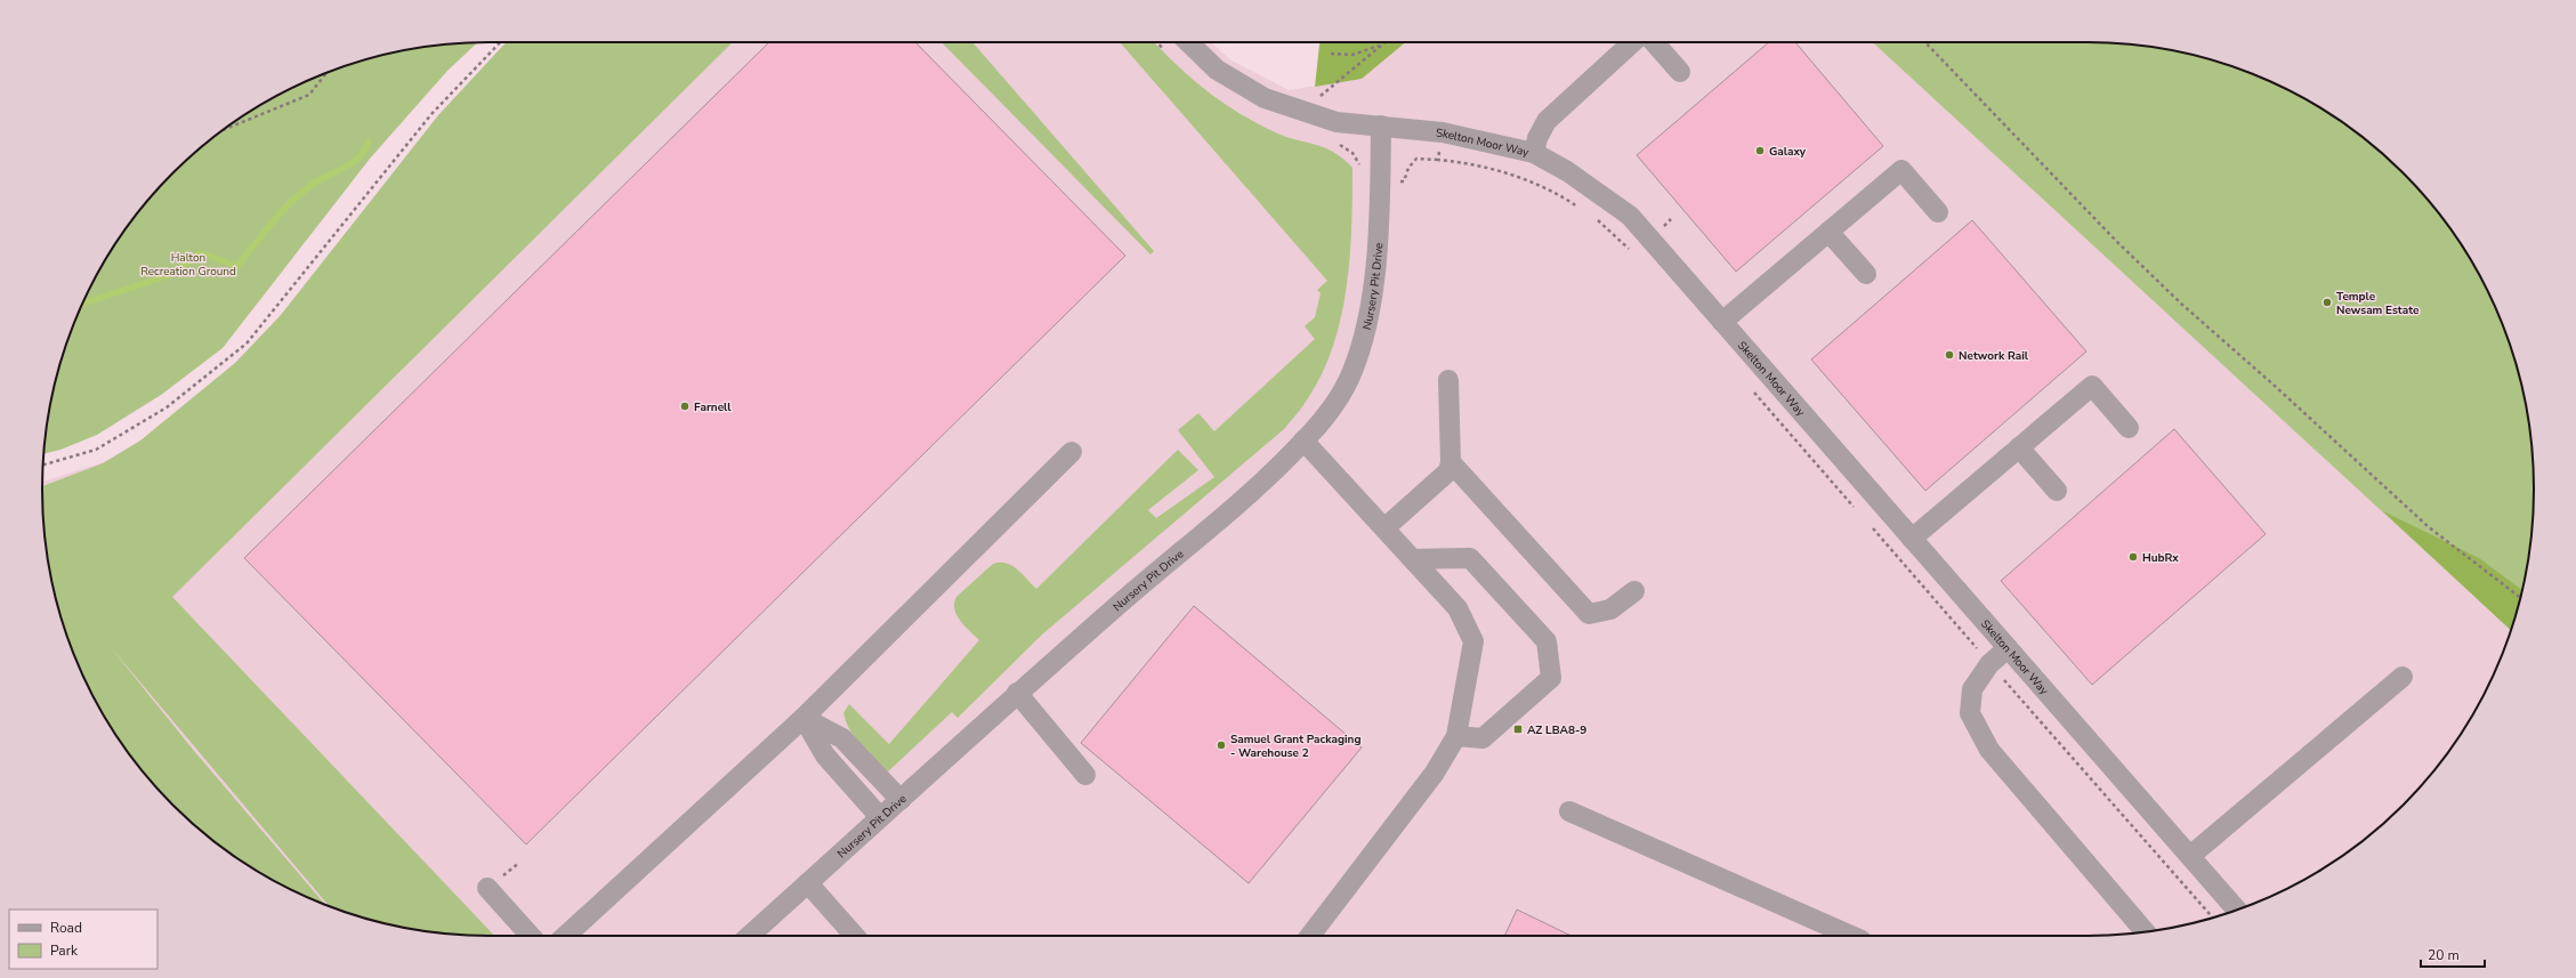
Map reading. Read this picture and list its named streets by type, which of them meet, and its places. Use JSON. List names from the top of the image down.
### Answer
{
  "streets": {
    "street": ["Skelton Moor Way", "Nursery Pit Drive"]
  },
  "crossings": [
    ["Skelton Moor Way", "Nursery Pit Drive"]
  ],
  "parks": ["Halton Recreation Ground"],
  "places": {
    "other": [
      "Galaxy",
      "Temple Newsam Estate",
      "Network Rail",
      "Farnell",
      "HubRx",
      "Samuel Grant Packaging - Warehouse 2"
    ],
    "transit": ["AZ LBA8-9"]
  },
  "legend": ["Road", "Park"],
  "scale_bar": "20 m"
}
